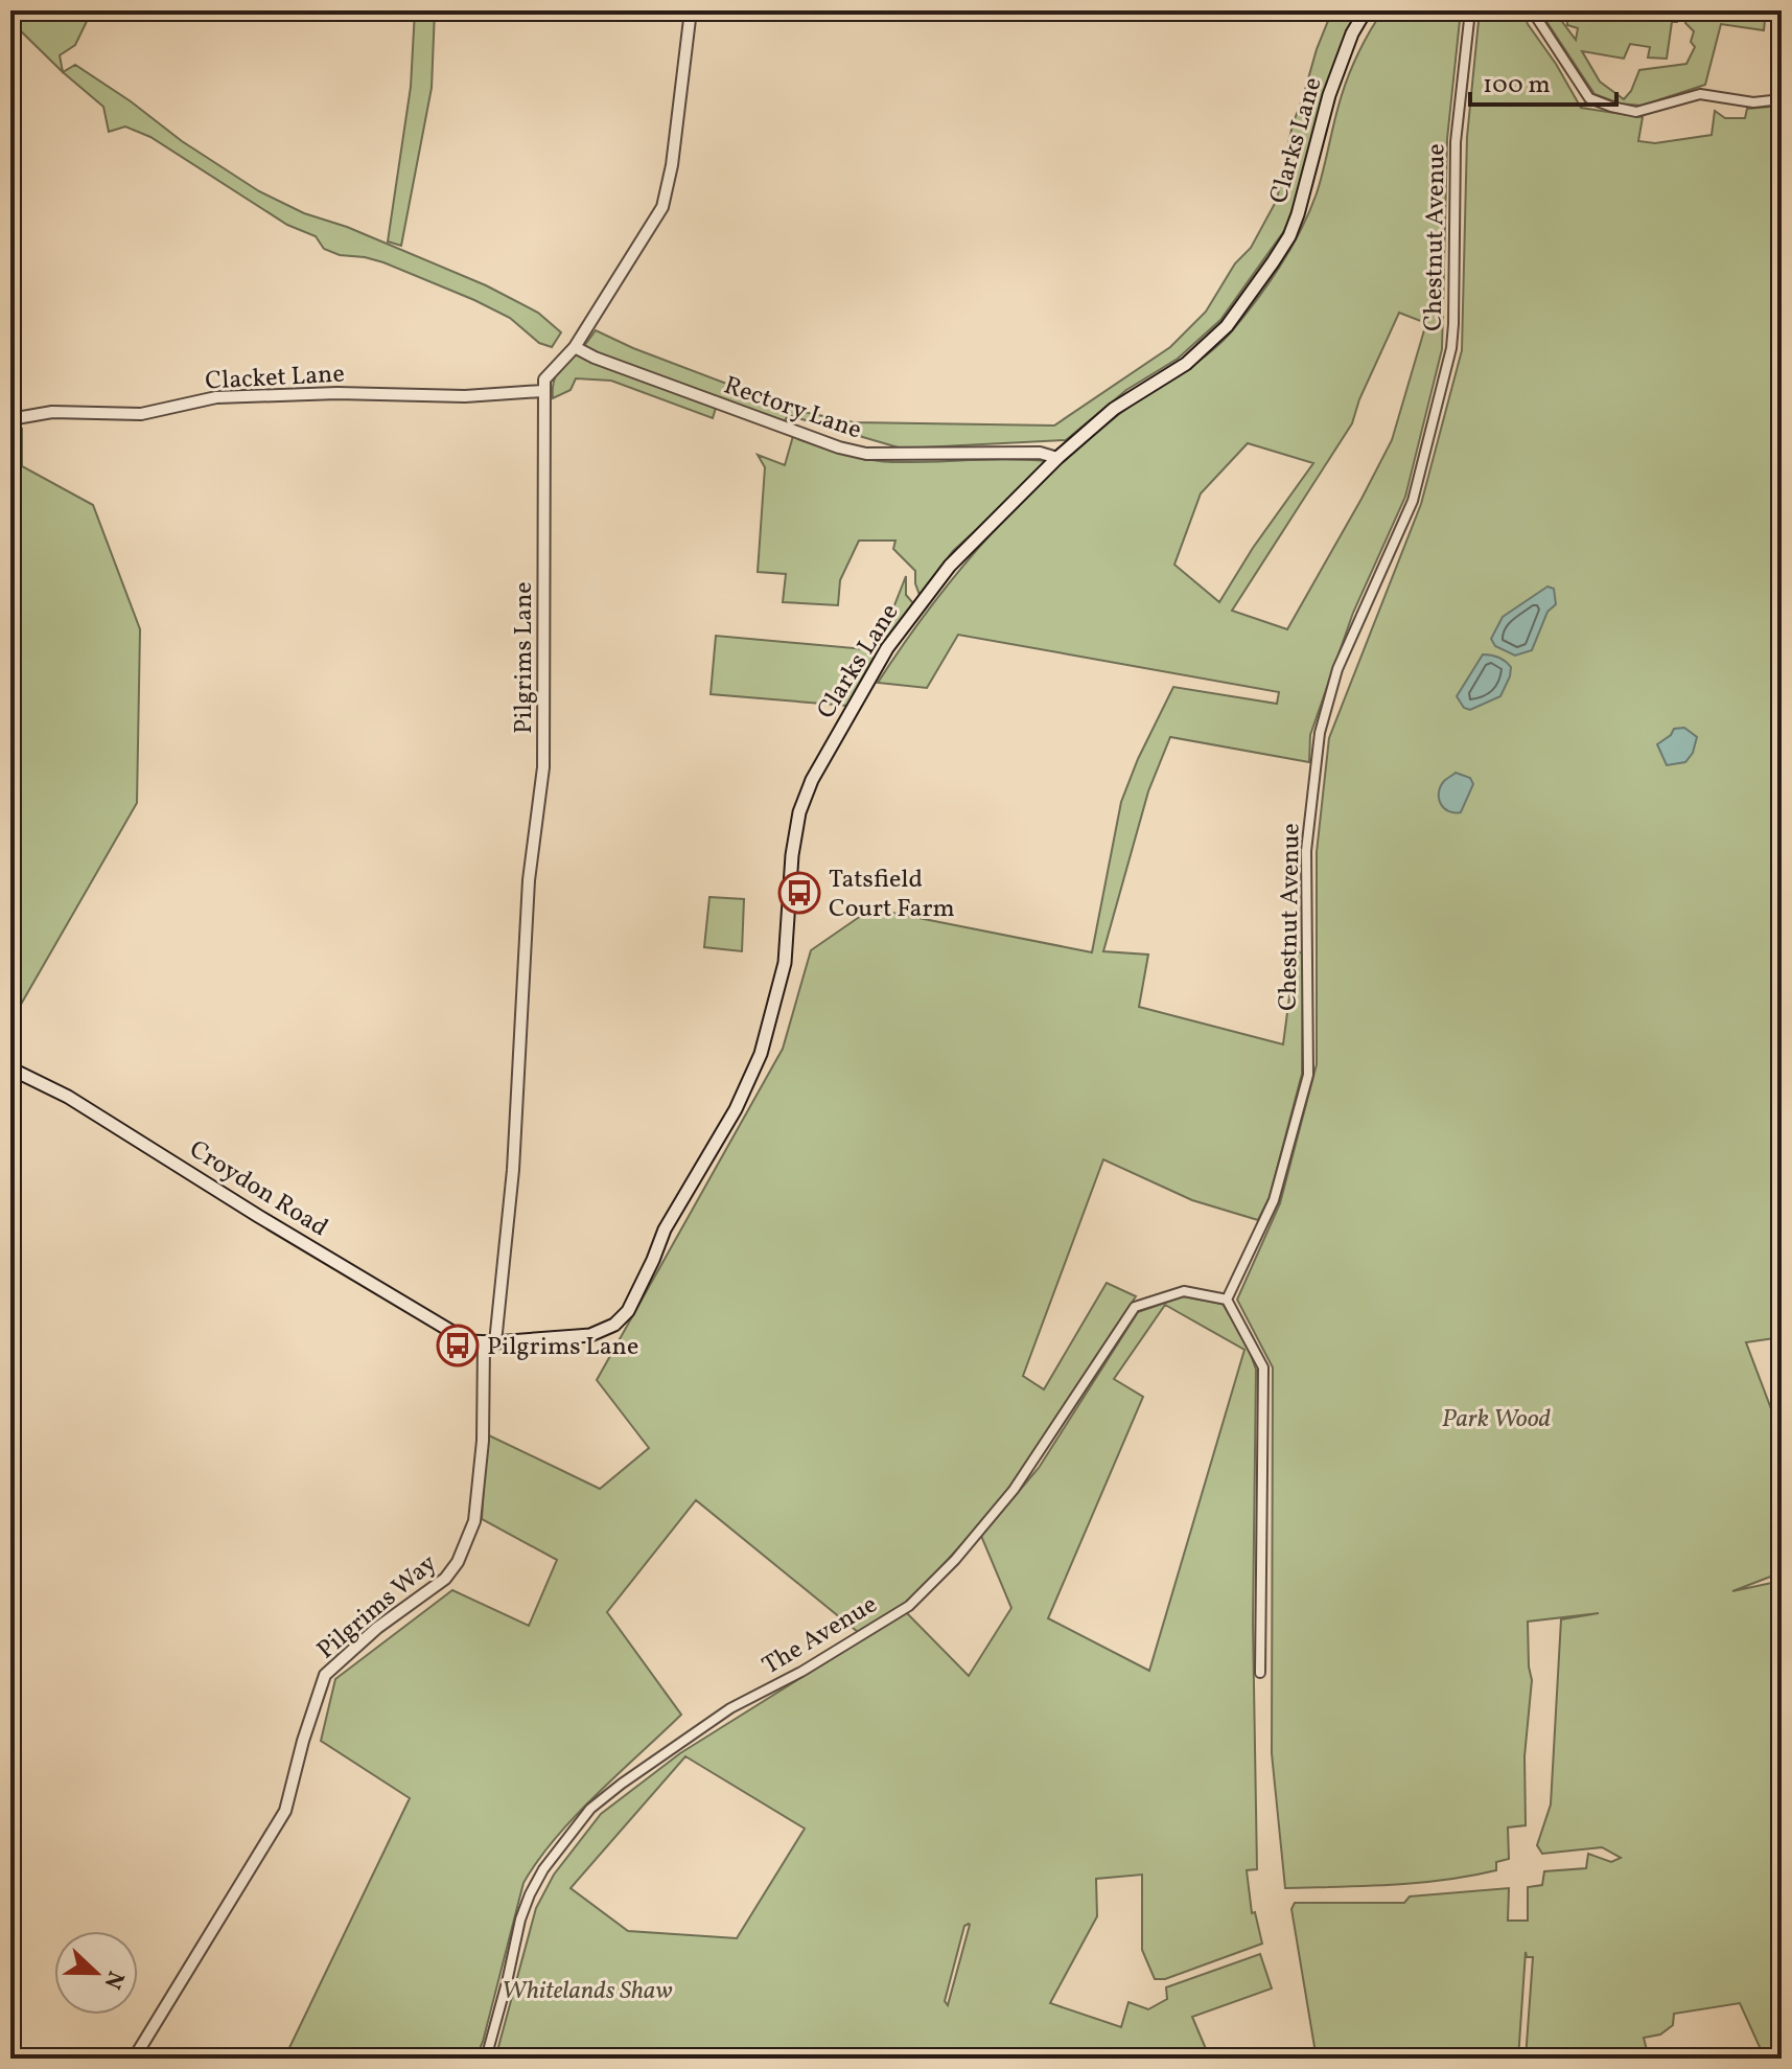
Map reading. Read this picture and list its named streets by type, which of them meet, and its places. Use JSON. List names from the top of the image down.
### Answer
{
  "streets": {
    "main road": ["Clarks Lane", "Croydon Road"],
    "street": [
      "Chestnut Avenue",
      "Clacket Lane",
      "Rectory Lane",
      "Pilgrims Lane",
      "Pilgrims Way",
      "The Avenue"
    ]
  },
  "crossings": [
    ["Clarks Lane", "Rectory Lane"],
    ["Clarks Lane", "Pilgrims Lane"],
    ["Clarks Lane", "Croydon Road"],
    ["Clarks Lane", "Pilgrims Way"],
    ["Chestnut Avenue", "The Avenue"],
    ["Clacket Lane", "Pilgrims Lane"],
    ["Pilgrims Lane", "Croydon Road"],
    ["Pilgrims Lane", "Pilgrims Way"],
    ["Croydon Road", "Pilgrims Way"]
  ],
  "parks": ["Park Wood", "Whitelands Shaw"],
  "places": {
    "bus stop": ["Tatsfield Court Farm", "Pilgrims Lane"]
  },
  "scale_bar": "100 m",
  "north": "right"
}
